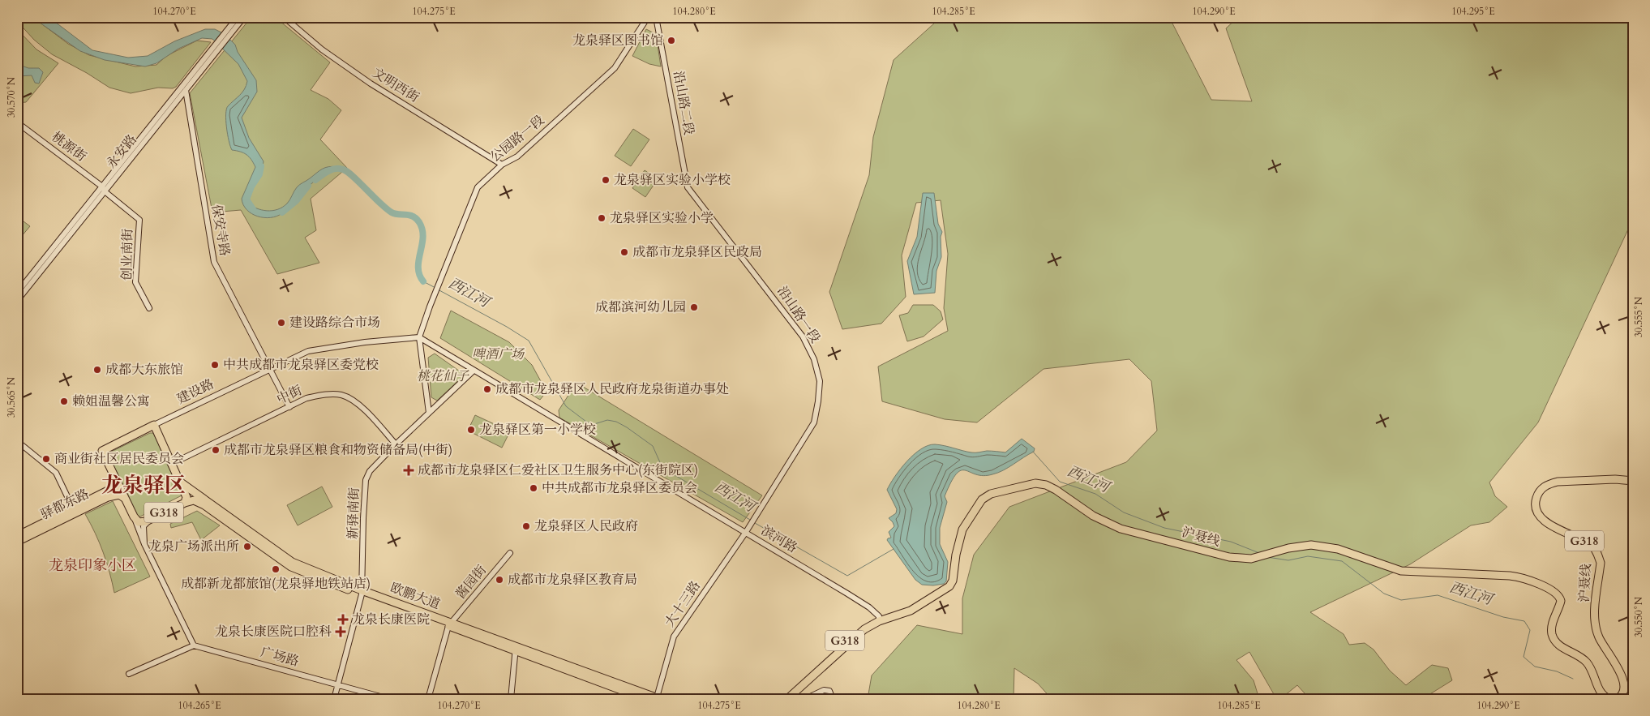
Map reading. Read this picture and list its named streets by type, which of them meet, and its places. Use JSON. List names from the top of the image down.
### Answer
{
  "streets": {
    "highway": [
      "建设路",
      "驿都东路",
      "G318",
      "沪聂线",
      "欧鹏大道"
    ],
    "street": [
      "文明西街",
      "沿山路二段",
      "公园路一段",
      "桃源街",
      "永安路",
      "保安寺路",
      "创业南街",
      "沿山路一段",
      "中街",
      "新驿南街",
      "滨河路",
      "酱园街",
      "大十三路",
      "广场路"
    ]
  },
  "crossings": [
    ["文明西街", "公园路一段"],
    ["沿山路二段", "沿山路一段"],
    ["公园路一段", "建设路"],
    ["公园路一段", "滨河路"],
    ["桃源街", "永安路"],
    ["桃源街", "创业南街"],
    ["永安路", "保安寺路"],
    ["永安路", "创业南街"],
    ["保安寺路", "建设路"],
    ["保安寺路", "中街"],
    ["沿山路一段", "滨河路"],
    ["沿山路一段", "大十三路"],
    ["建设路", "驿都东路"],
    ["建设路", "G318"],
    ["建设路", "滨河路"],
    ["中街", "新驿南街"],
    ["驿都东路", "G318"],
    ["G318", "沪聂线"],
    ["G318", "滨河路"],
    ["G318", "欧鹏大道"],
    ["新驿南街", "滨河路"],
    ["新驿南街", "欧鹏大道"],
    ["新驿南街", "广场路"],
    ["沪聂线", "滨河路"],
    ["滨河路", "大十三路"],
    ["酱园街", "欧鹏大道"],
    ["欧鹏大道", "大十三路"]
  ],
  "districts": ["龙泉驿区", "龙泉印象小区"],
  "water": ["西江河"],
  "parks": ["啤酒广场", "桃花仙子"],
  "places": {
    "other": [
      "龙泉驿区图书馆",
      "龙泉驿区实验小学校",
      "龙泉驿区实验小学",
      "成都市龙泉驿区民政局",
      "成都滨河幼儿园",
      "建设路综合市场",
      "中共成都市龙泉驿区委党校",
      "成都大东旅馆",
      "成都市龙泉驿区人民政府龙泉街道办事处",
      "赖姐温馨公寓",
      "龙泉驿区第一小学校",
      "成都市龙泉驿区粮食和物资储备局(中街)",
      "商业街社区居民委员会",
      "中共成都市龙泉驿区委员会",
      "龙泉驿区人民政府",
      "龙泉广场派出所",
      "成都新龙都旅馆(龙泉驿地铁站店)",
      "成都市龙泉驿区教育局"
    ],
    "health": ["成都市龙泉驿区仁爱社区卫生服务中心(东街院区)", "龙泉长康医院", "龙泉长康医院口腔科"]
  },
  "coordinates": [
    "104.270°E",
    "104.275°E",
    "104.280°E",
    "104.285°E",
    "104.290°E",
    "104.295°E",
    "30.570°N",
    "30.555°N",
    "30.565°N",
    "30.550°N",
    "104.265°E"
  ]
}
